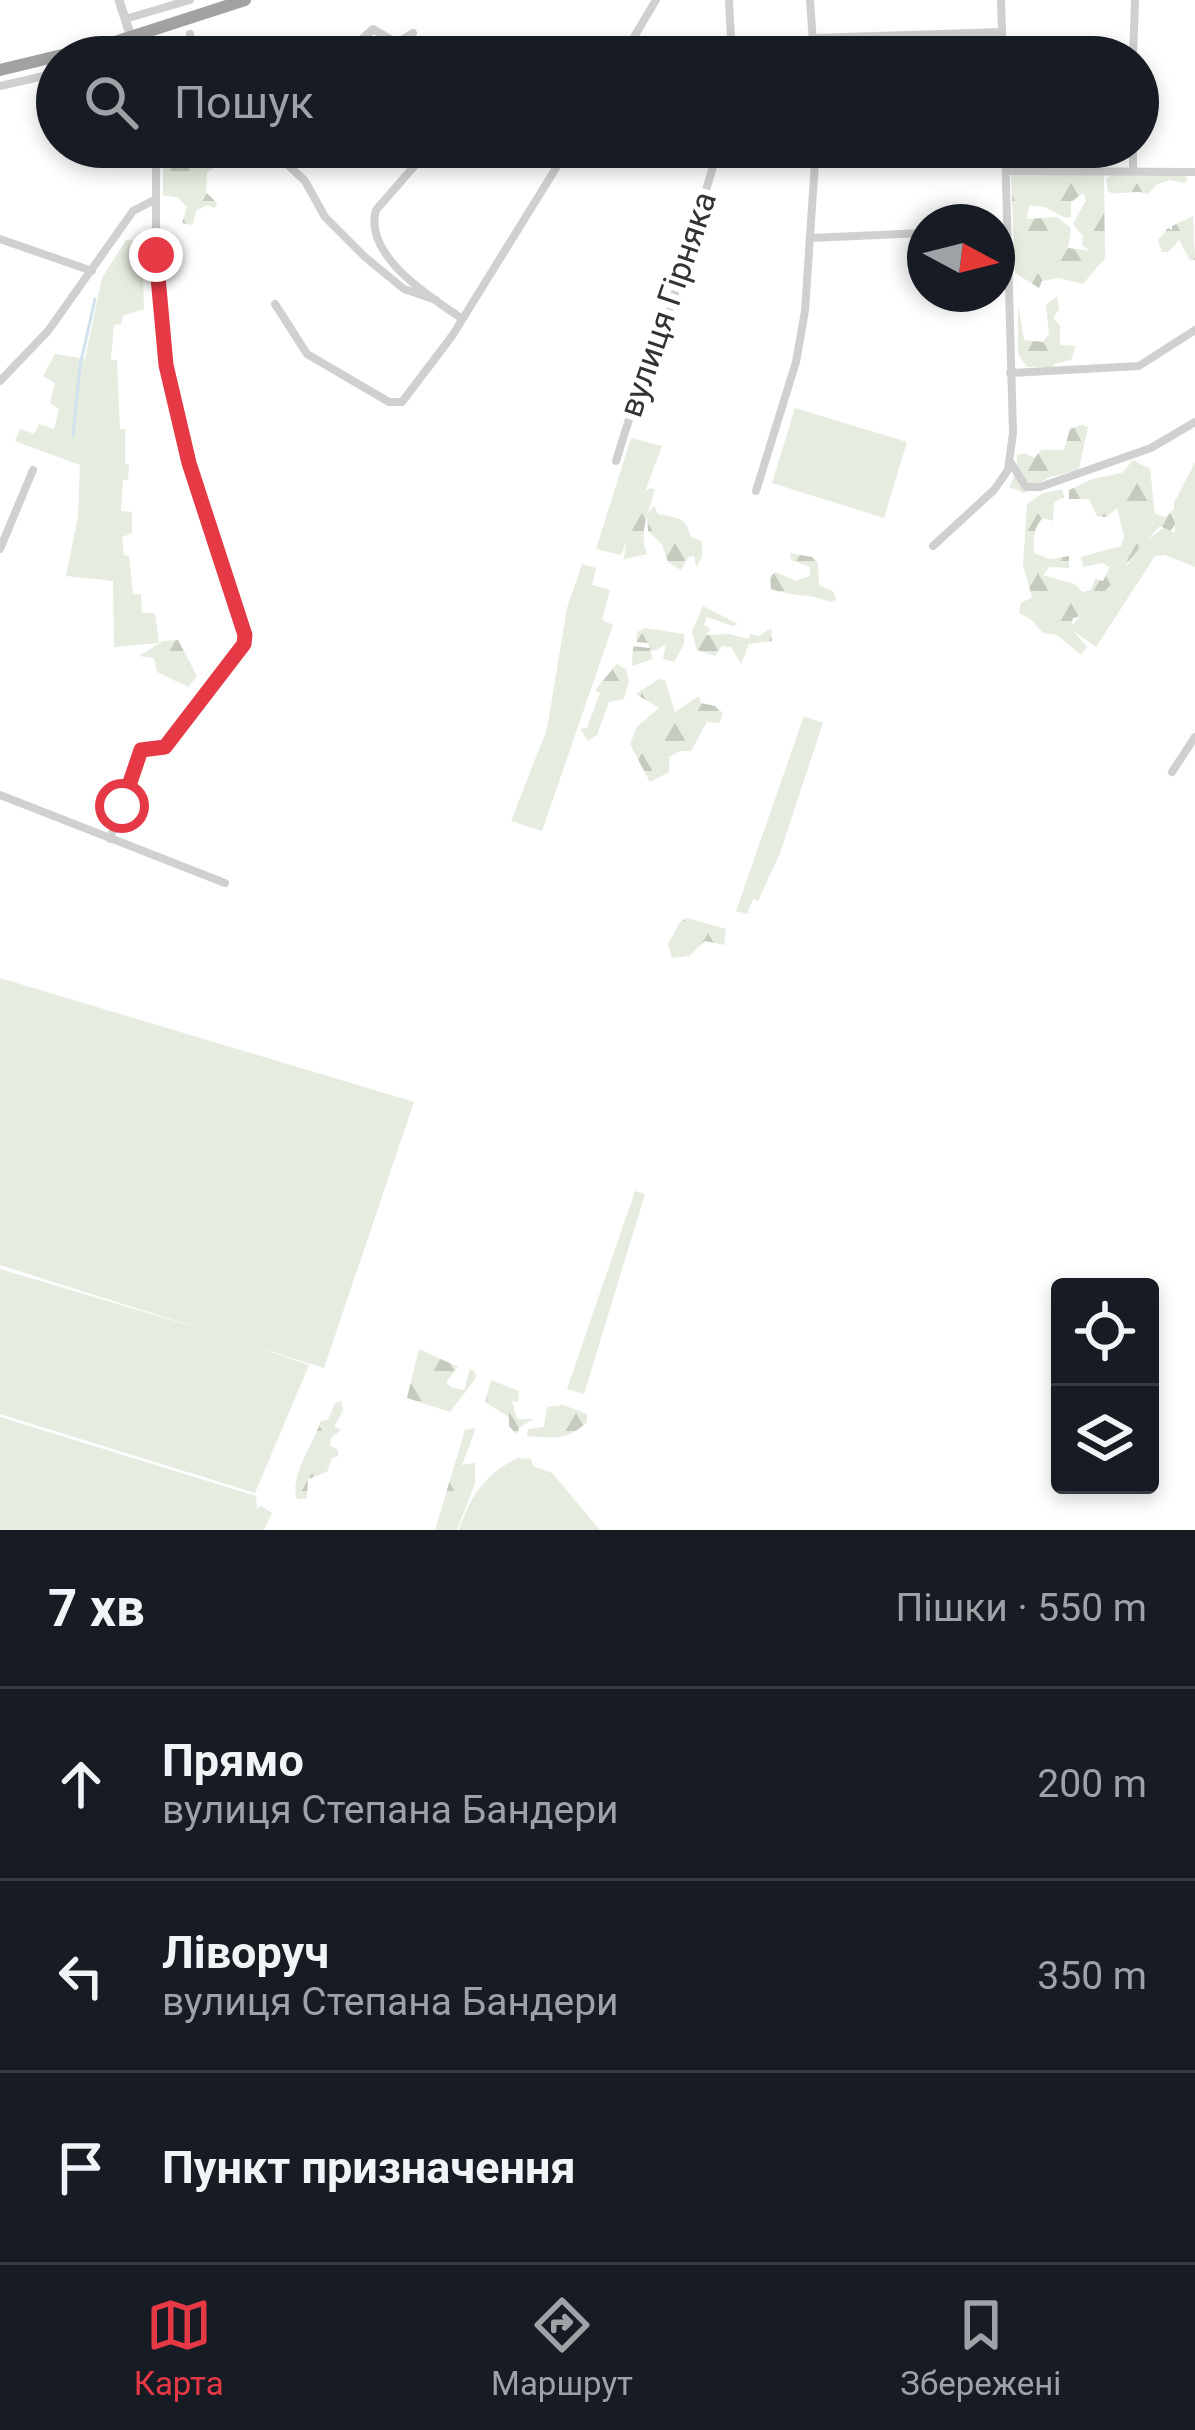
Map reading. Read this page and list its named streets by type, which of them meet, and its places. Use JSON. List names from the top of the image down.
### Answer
{
  "streets": {
    "street": ["вулиця Гірняка"]
  },
  "north": "right",
  "page": {
    "search": "Пошук",
    "heading": ["7 хв", "Пішки · 550 m"],
    "list": [
      ["Прямо", "вулиця Степана Бандери", "200 m"],
      ["Ліворуч", "вулиця Степана Бандери", "350 m"],
      "Пункт призначення"
    ],
    "nav": ["Карта", "Маршрут", "Збережені"]
  }
}
